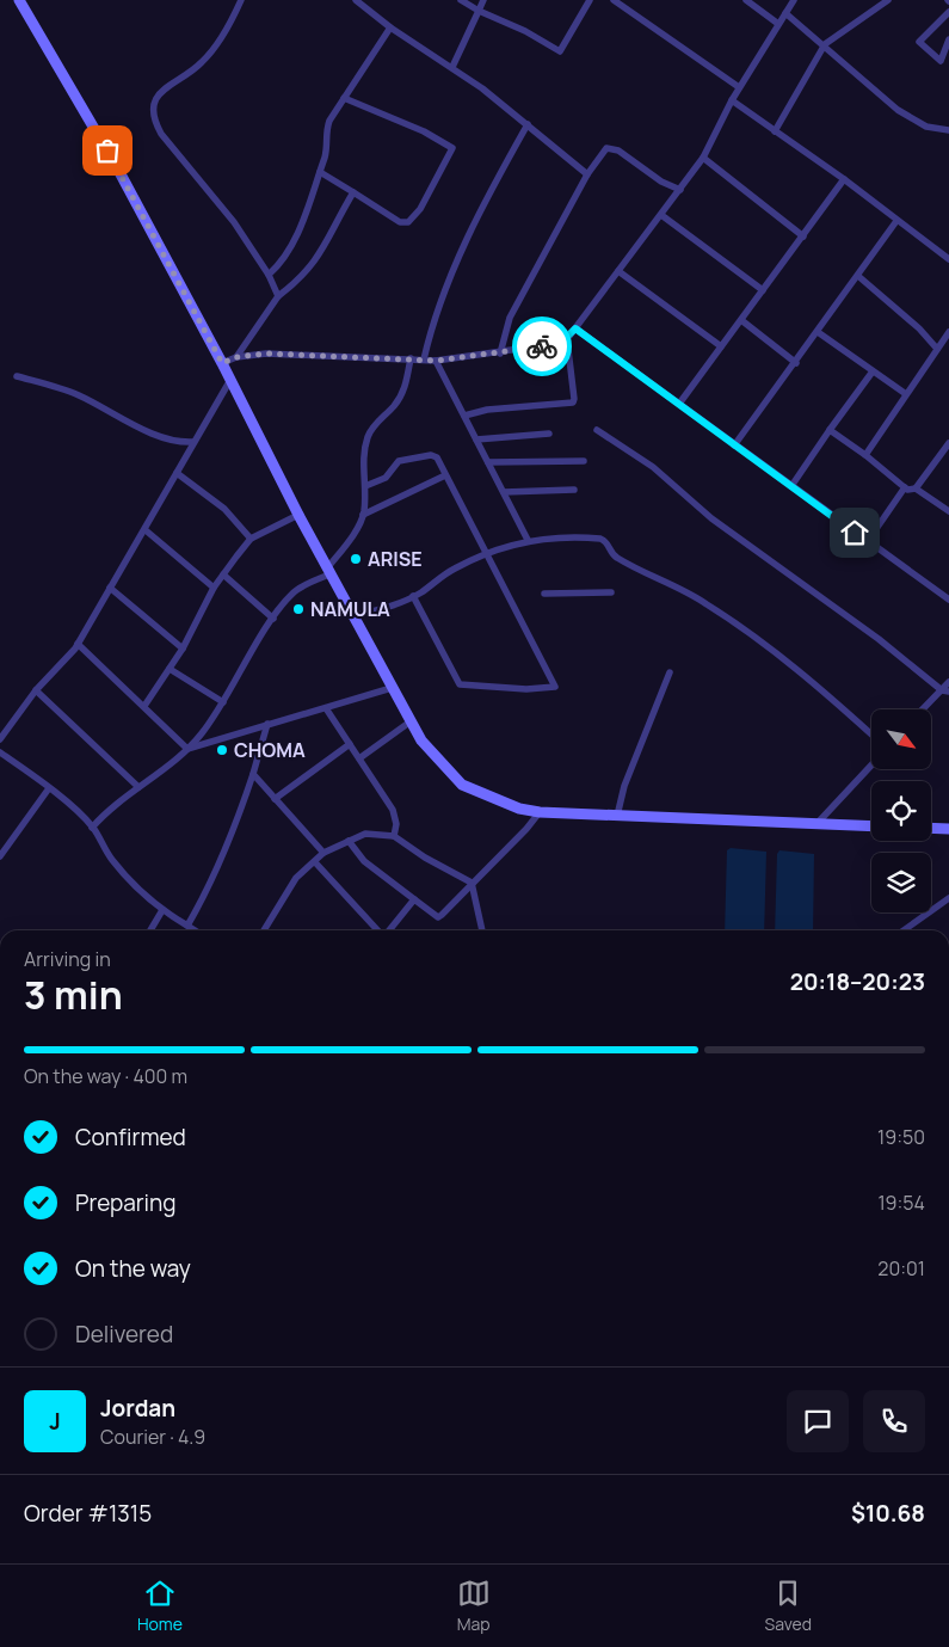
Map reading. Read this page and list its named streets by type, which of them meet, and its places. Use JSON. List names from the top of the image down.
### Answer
{
  "places": ["ARISE", "NAMULA", "CHOMA"],
  "north": "bottom right",
  "page": {
    "heading": ["3 min", "Arriving in", "20:18–20:23"],
    "panel": [
      "Jordan",
      "Courier · 4.9",
      "Order #1315",
      "$10.68"
    ],
    "bar": "On the way · 400 m",
    "list": [
      ["Confirmed", "19:50"],
      ["Preparing", "19:54"],
      ["On the way", "20:01"],
      "Delivered"
    ],
    "round": "J",
    "tabs": ["Home", "Map", "Saved"]
  }
}
